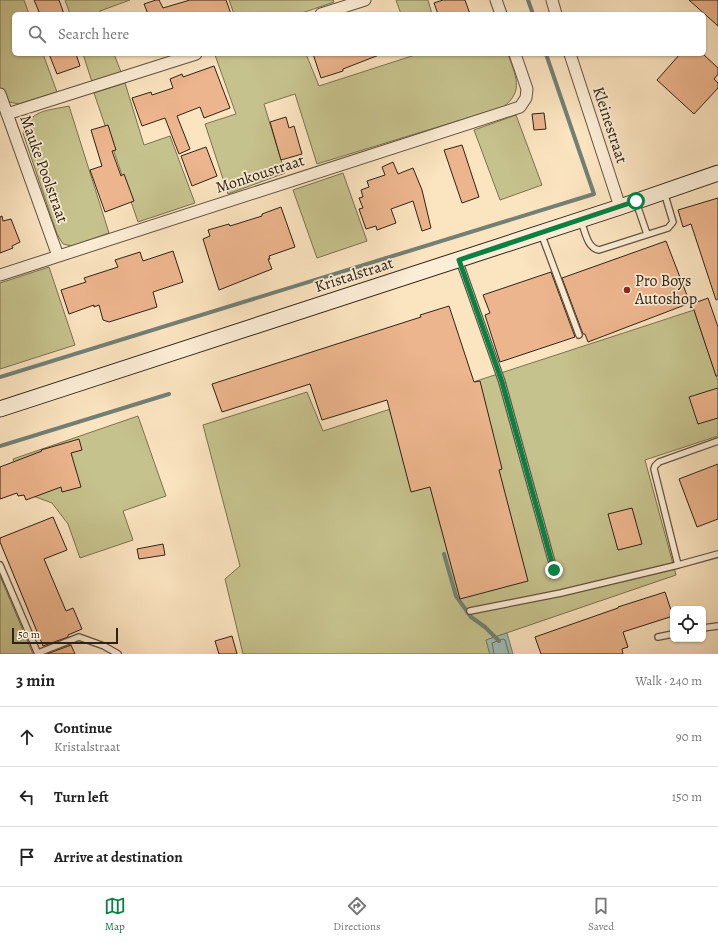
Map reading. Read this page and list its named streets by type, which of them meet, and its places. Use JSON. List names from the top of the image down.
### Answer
{
  "streets": {
    "street": [
      "Kleinestraat",
      "Mauke Poolstraat",
      "Monkoustraat",
      "Kristalstraat"
    ]
  },
  "crossings": [
    ["Kleinestraat", "Kristalstraat"],
    ["Mauke Poolstraat", "Monkoustraat"]
  ],
  "places": ["Pro Boys Autoshop"],
  "scale_bar": "50 m",
  "page": {
    "search": "Search here",
    "scale": "50 m",
    "heading": ["3 min", "Walk · 240 m"],
    "list": [
      ["Continue", "Kristalstraat", "90 m"],
      ["Turn left", "150 m"],
      "Arrive at destination"
    ],
    "nav": ["Map", "Directions", "Saved"]
  }
}
